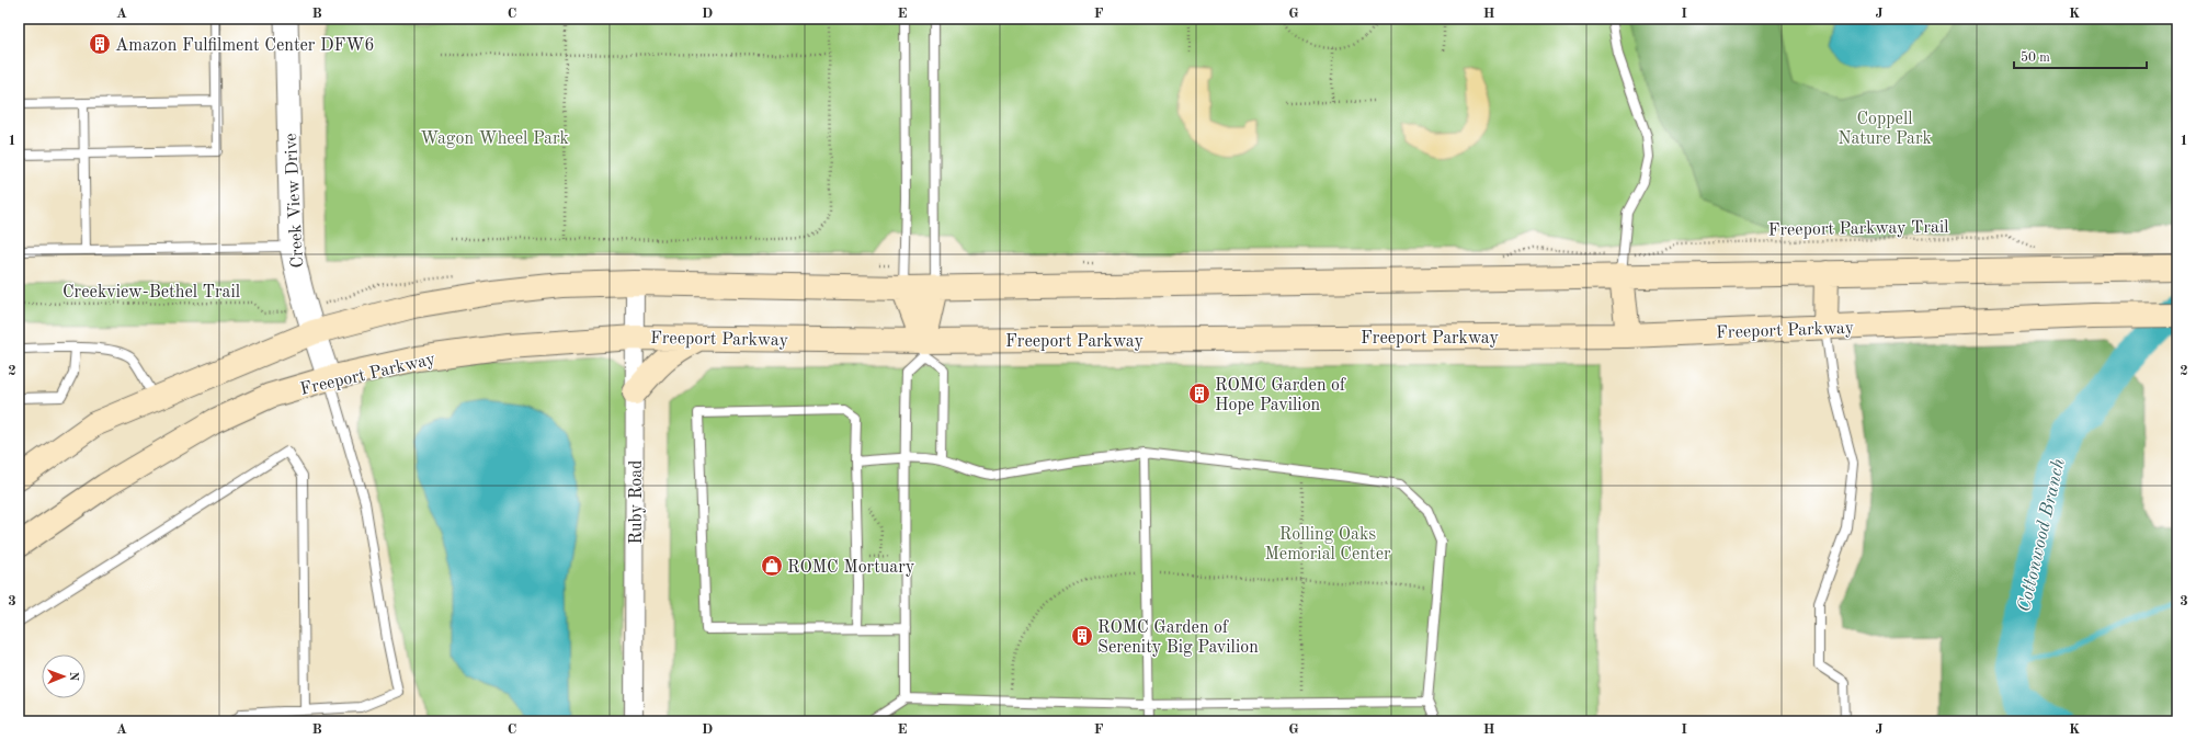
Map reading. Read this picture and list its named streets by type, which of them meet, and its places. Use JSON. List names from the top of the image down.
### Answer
{
  "streets": {
    "main road": ["Freeport Parkway"],
    "street": ["Creek View Drive", "Ruby Road"],
    "path": ["Freeport Parkway Trail", "Creekview-Bethel Trail"]
  },
  "crossings": [
    ["Creek View Drive", "Creekview-Bethel Trail"],
    ["Creek View Drive", "Freeport Parkway"],
    ["Freeport Parkway", "Ruby Road"]
  ],
  "water": ["Cottonwood Branch"],
  "parks": ["Coppell Nature Park", "Wagon Wheel Park", "Rolling Oaks Memorial Center"],
  "places": {
    "building": ["Amazon Fulfilment Center DFW6", "ROMC Garden of Hope Pavilion", "ROMC Garden of Serenity Big Pavilion"],
    "shop": ["ROMC Mortuary"]
  },
  "scale_bar": "50 m",
  "north": "right",
  "grid": {
    "columns": [
      "A",
      "B",
      "C",
      "D",
      "E",
      "F",
      "G",
      "H",
      "I",
      "J",
      "K"
    ],
    "rows": ["1", "2", "3"]
  }
}
